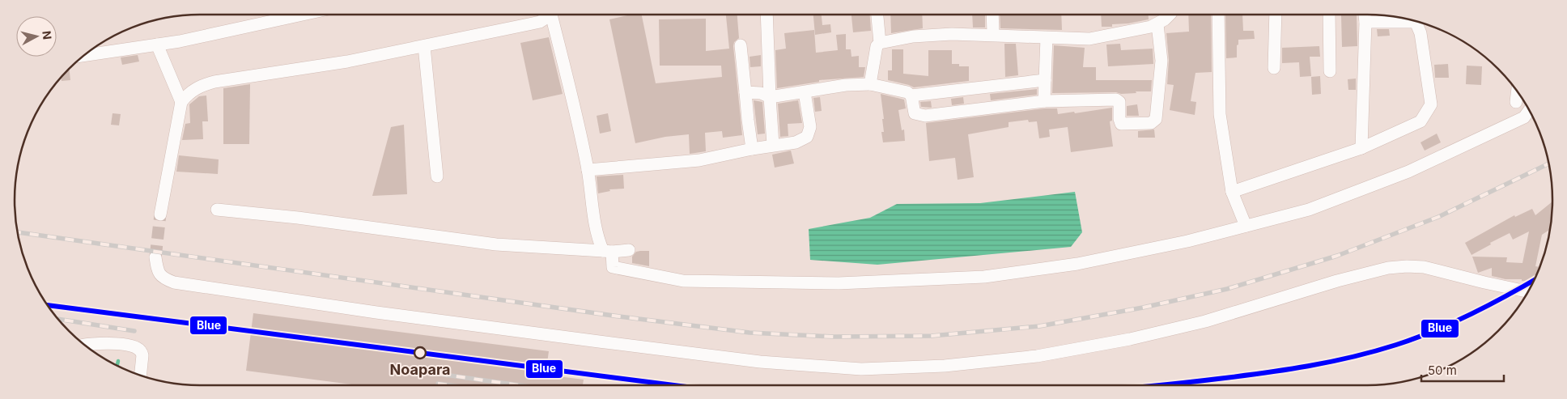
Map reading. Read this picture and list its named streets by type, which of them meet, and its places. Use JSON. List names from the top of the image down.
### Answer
{
  "places": ["Noapara"],
  "lines": ["transit line Blue"],
  "scale_bar": "50 m",
  "north": "right"
}
